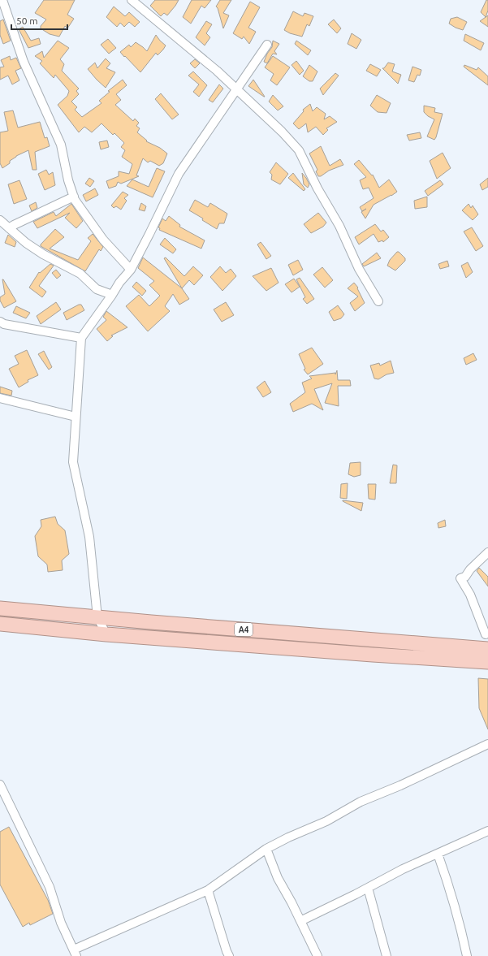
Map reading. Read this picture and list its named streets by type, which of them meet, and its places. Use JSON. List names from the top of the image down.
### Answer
{
  "streets": {
    "highway": ["A4"]
  },
  "scale_bar": "50 m"
}
